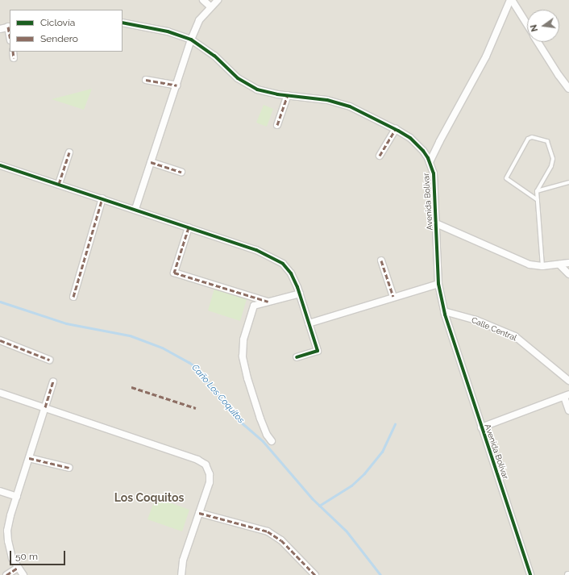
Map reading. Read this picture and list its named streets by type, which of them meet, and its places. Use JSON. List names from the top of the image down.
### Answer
{
  "streets": {
    "street": ["Avenida Bolívar", "Calle Central"]
  },
  "crossings": [
    ["Avenida Bolívar", "Calle Central"]
  ],
  "districts": ["Los Coquitos"],
  "water": ["Caño Los Coquitos"],
  "legend": ["Ciclovía", "Sendero"],
  "scale_bar": "50 m",
  "north": "left"
}
